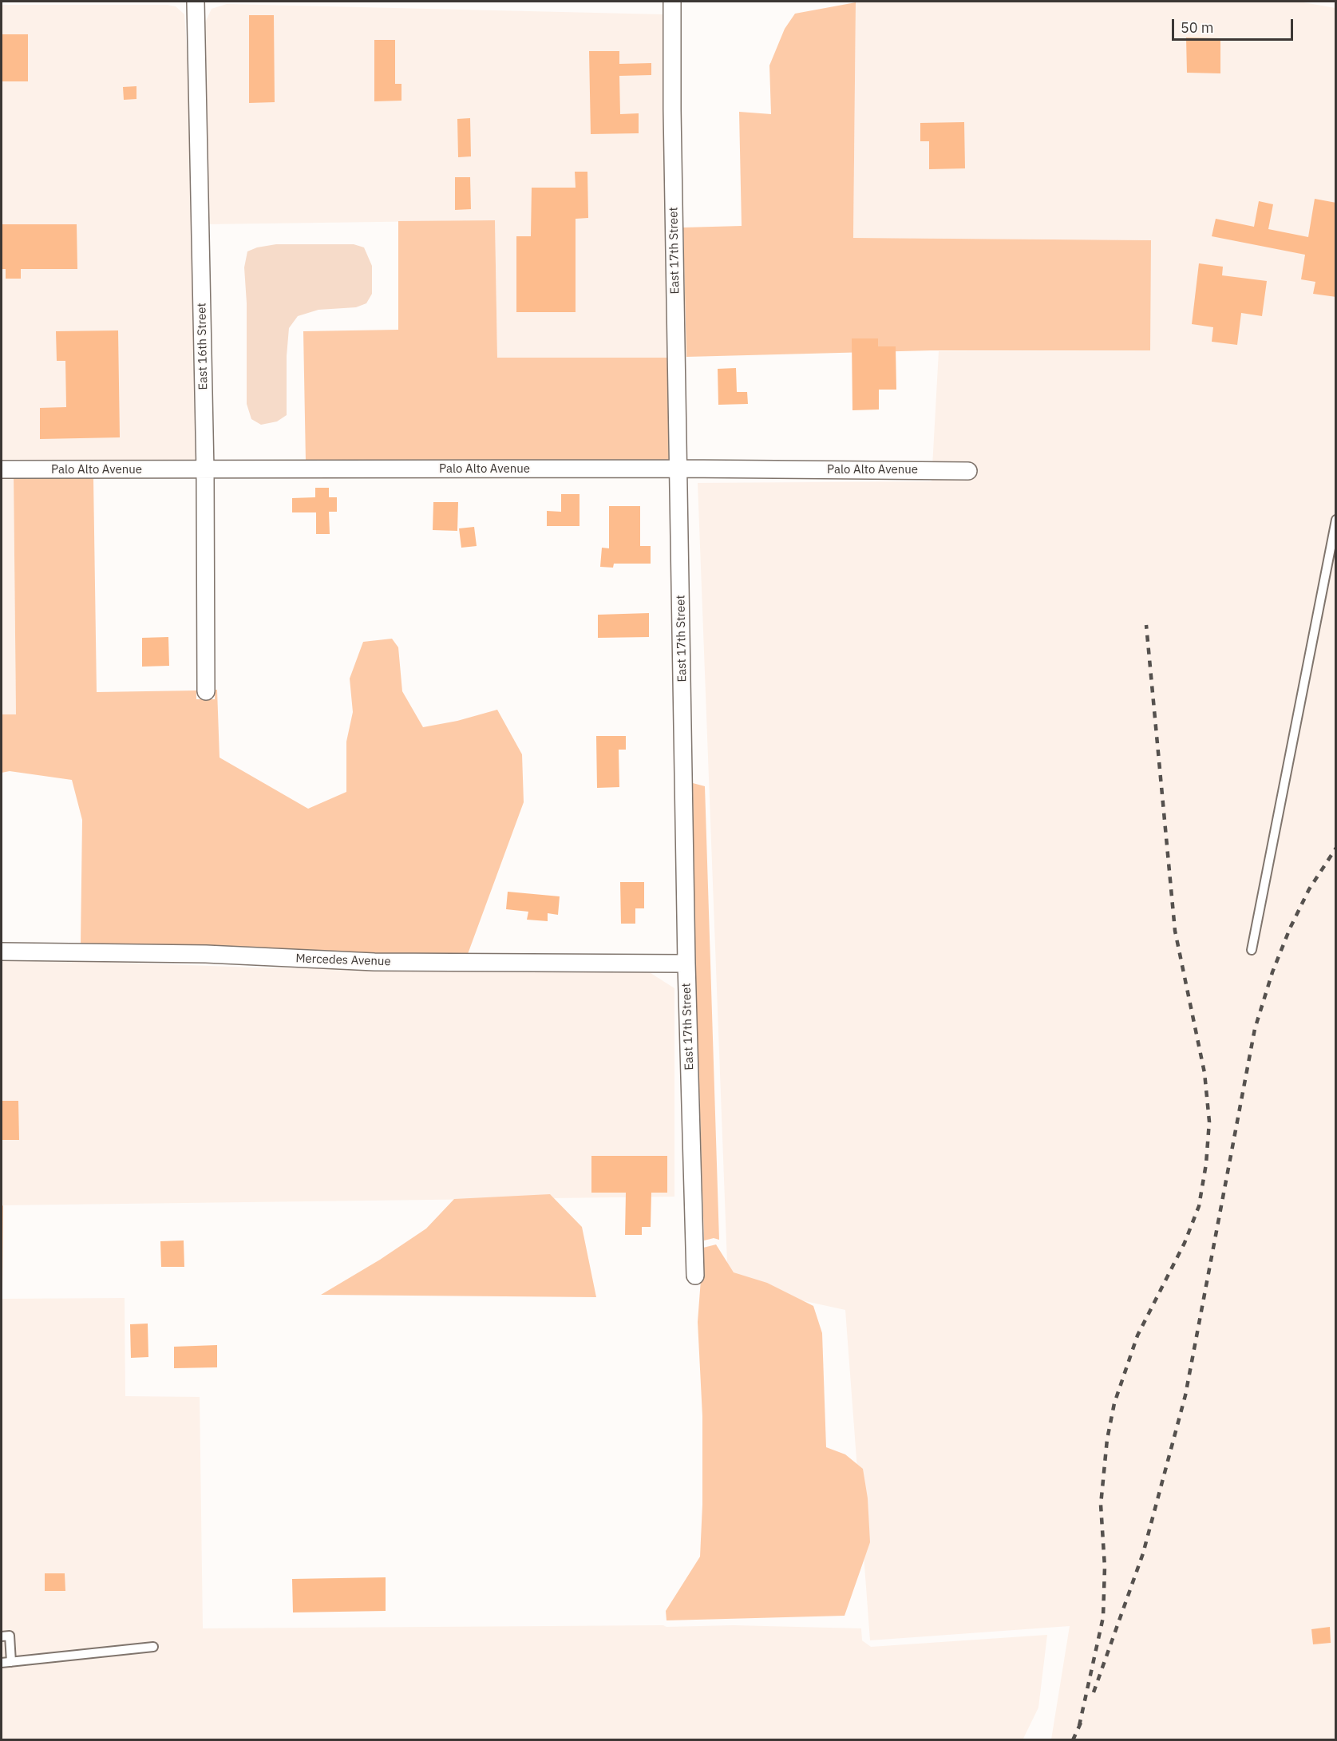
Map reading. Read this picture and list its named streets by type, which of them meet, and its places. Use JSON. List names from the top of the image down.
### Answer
{
  "streets": {
    "street": [
      "East 17th Street",
      "East 16th Street",
      "Palo Alto Avenue",
      "Mercedes Avenue"
    ]
  },
  "crossings": [
    ["East 17th Street", "Palo Alto Avenue"],
    ["East 17th Street", "Mercedes Avenue"],
    ["East 16th Street", "Palo Alto Avenue"]
  ],
  "scale_bar": "50 m"
}
